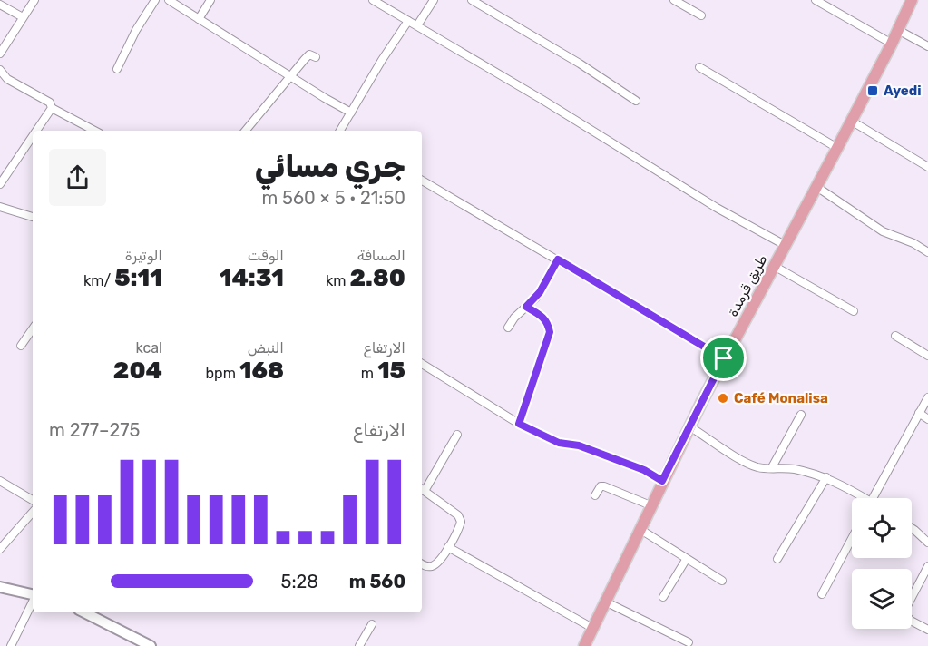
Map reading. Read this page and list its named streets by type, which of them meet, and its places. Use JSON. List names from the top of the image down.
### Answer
{
  "streets": {
    "main road": ["طريق قرمدة"]
  },
  "places": {
    "transit": ["Ayedi"],
    "other": ["Café Monalisa"]
  },
  "page": {
    "heading": ["جري مسائي", "21:50 · 5 × 560 m"],
    "stats": [
      ["المسافة", "2.80 km"],
      ["الوقت", "14:31"],
      ["الوتيرة", "5:11 /km"],
      ["الارتفاع", "15 m"],
      ["النبض", "168 bpm"],
      ["kcal", "204"]
    ],
    "chart": ["الارتفاع", "275–277 m"],
    "list": [
      {
        "name": "560 m",
        "note": "5:28"
      }
    ]
  }
}
